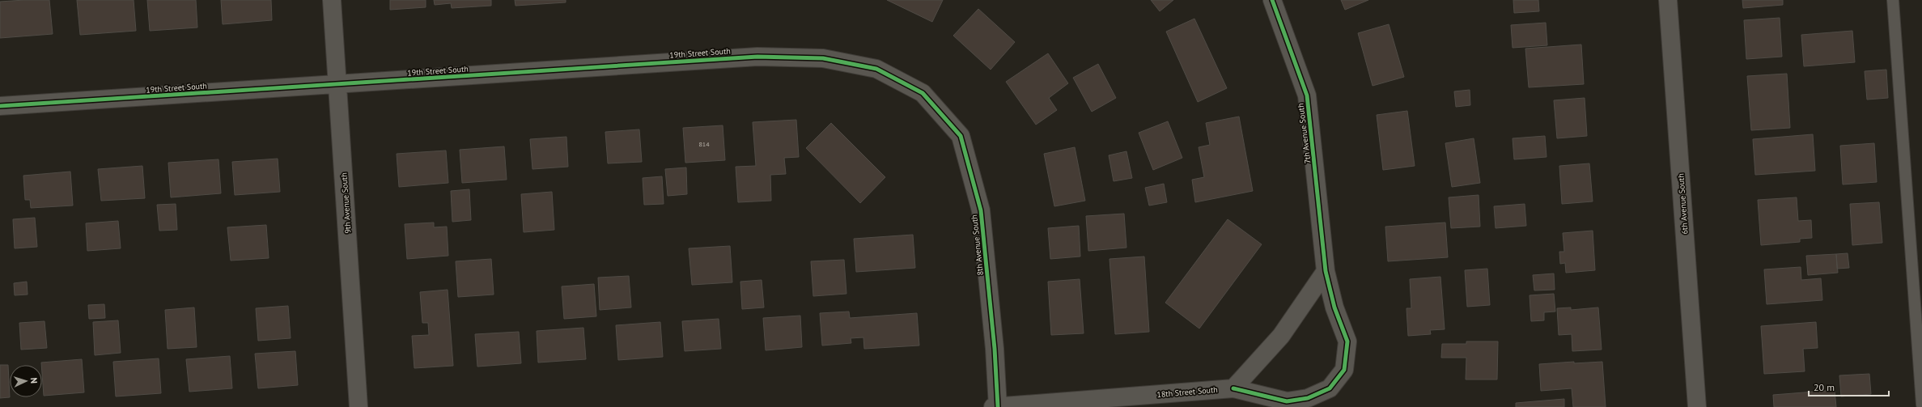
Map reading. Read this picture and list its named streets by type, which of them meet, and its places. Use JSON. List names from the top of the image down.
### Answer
{
  "streets": {
    "street": [
      "19th Street South",
      "7th Avenue South",
      "9th Avenue South",
      "6th Avenue South",
      "8th Avenue South",
      "18th Street South"
    ]
  },
  "crossings": [
    ["19th Street South", "9th Avenue South"],
    ["19th Street South", "8th Avenue South"],
    ["7th Avenue South", "18th Street South"],
    ["8th Avenue South", "18th Street South"]
  ],
  "house_numbers": ["814"],
  "scale_bar": "20 m",
  "north": "right"
}
